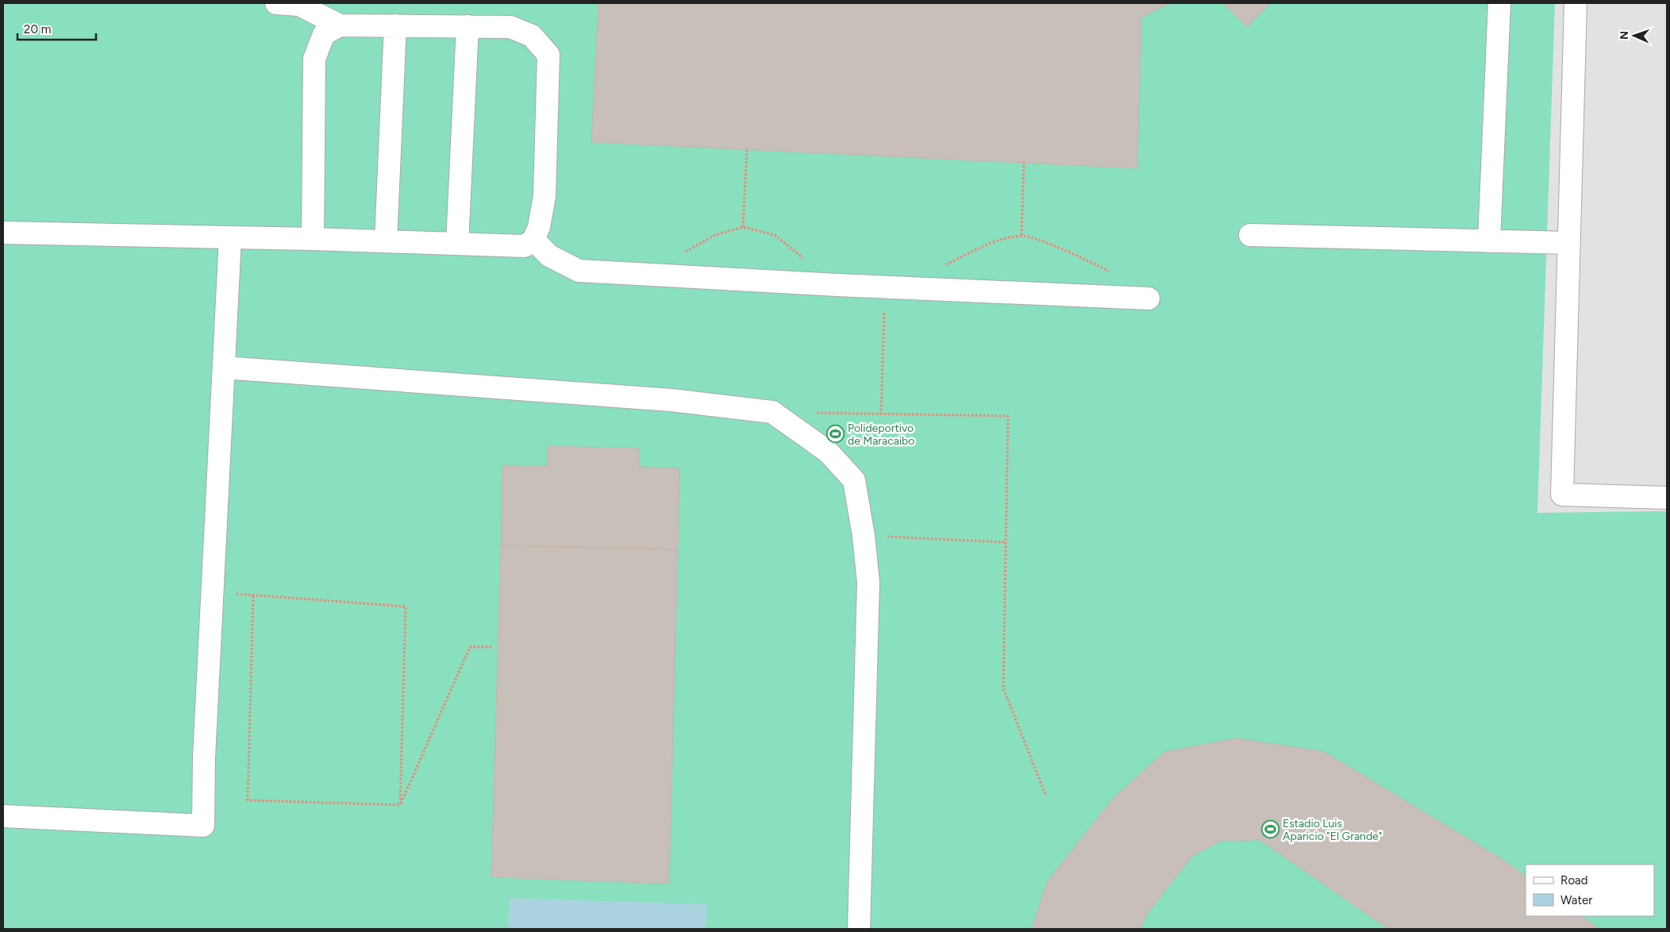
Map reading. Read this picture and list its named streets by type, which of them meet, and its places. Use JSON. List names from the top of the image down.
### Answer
{
  "places": {
    "sports": ["Polideportivo de Maracaibo", "Estadio Luis Aparicio \"El Grande\""]
  },
  "legend": ["Road", "Water"],
  "scale_bar": "20 m",
  "north": "left"
}
